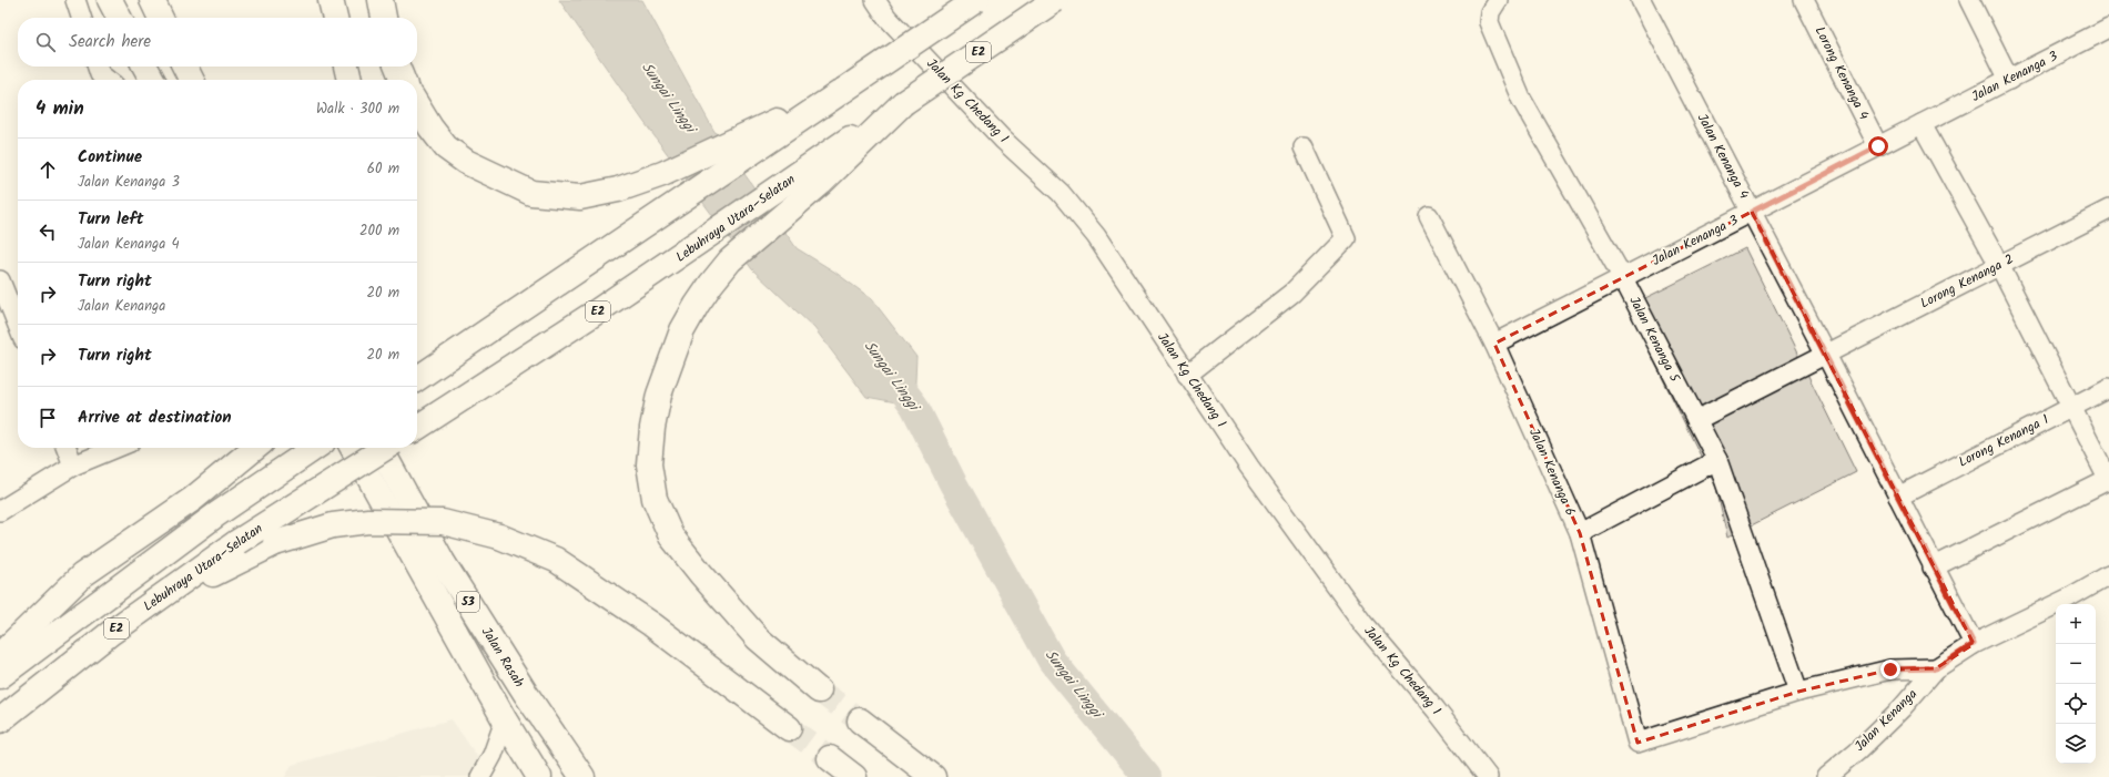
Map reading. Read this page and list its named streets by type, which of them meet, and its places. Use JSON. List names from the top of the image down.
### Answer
{
  "streets": {
    "highway": [
      "E2",
      "Lebuhraya Utara–Selatan",
      "53",
      "Jalan Rasah"
    ],
    "street": [
      "Lorong Kenanga 4",
      "Jalan Kenanga 3",
      "Jalan Kg Chedang 1",
      "Jalan Kenanga 4",
      "Lorong Kenanga 2",
      "Jalan Kenanga 5",
      "Lorong Kenanga 1",
      "Jalan Kenanga 6",
      "Jalan Kenanga"
    ]
  },
  "crossings": [
    ["Lorong Kenanga 4", "Jalan Kenanga 3"],
    ["Jalan Kenanga 3", "Jalan Kenanga 4"],
    ["Jalan Kenanga 3", "Jalan Kenanga 5"],
    ["Jalan Kenanga 3", "Jalan Kenanga 6"],
    ["Jalan Kenanga 4", "Lorong Kenanga 2"],
    ["Jalan Kenanga 4", "Lorong Kenanga 1"],
    ["Jalan Kenanga 4", "Jalan Kenanga"],
    ["Lorong Kenanga 2", "Jalan Kenanga 5"],
    ["Jalan Kenanga 5", "Jalan Kenanga 6"]
  ],
  "water": ["Sungai Linggi"],
  "page": {
    "search": "Search here",
    "heading": ["4 min", "Walk · 300 m"],
    "list": [
      ["Continue", "Jalan Kenanga 3", "60 m"],
      ["Turn left", "Jalan Kenanga 4", "200 m"],
      ["Turn right", "Jalan Kenanga", "20 m"],
      ["Turn right", "20 m"],
      "Arrive at destination"
    ],
    "map_buttons": ["+", "−"]
  }
}
